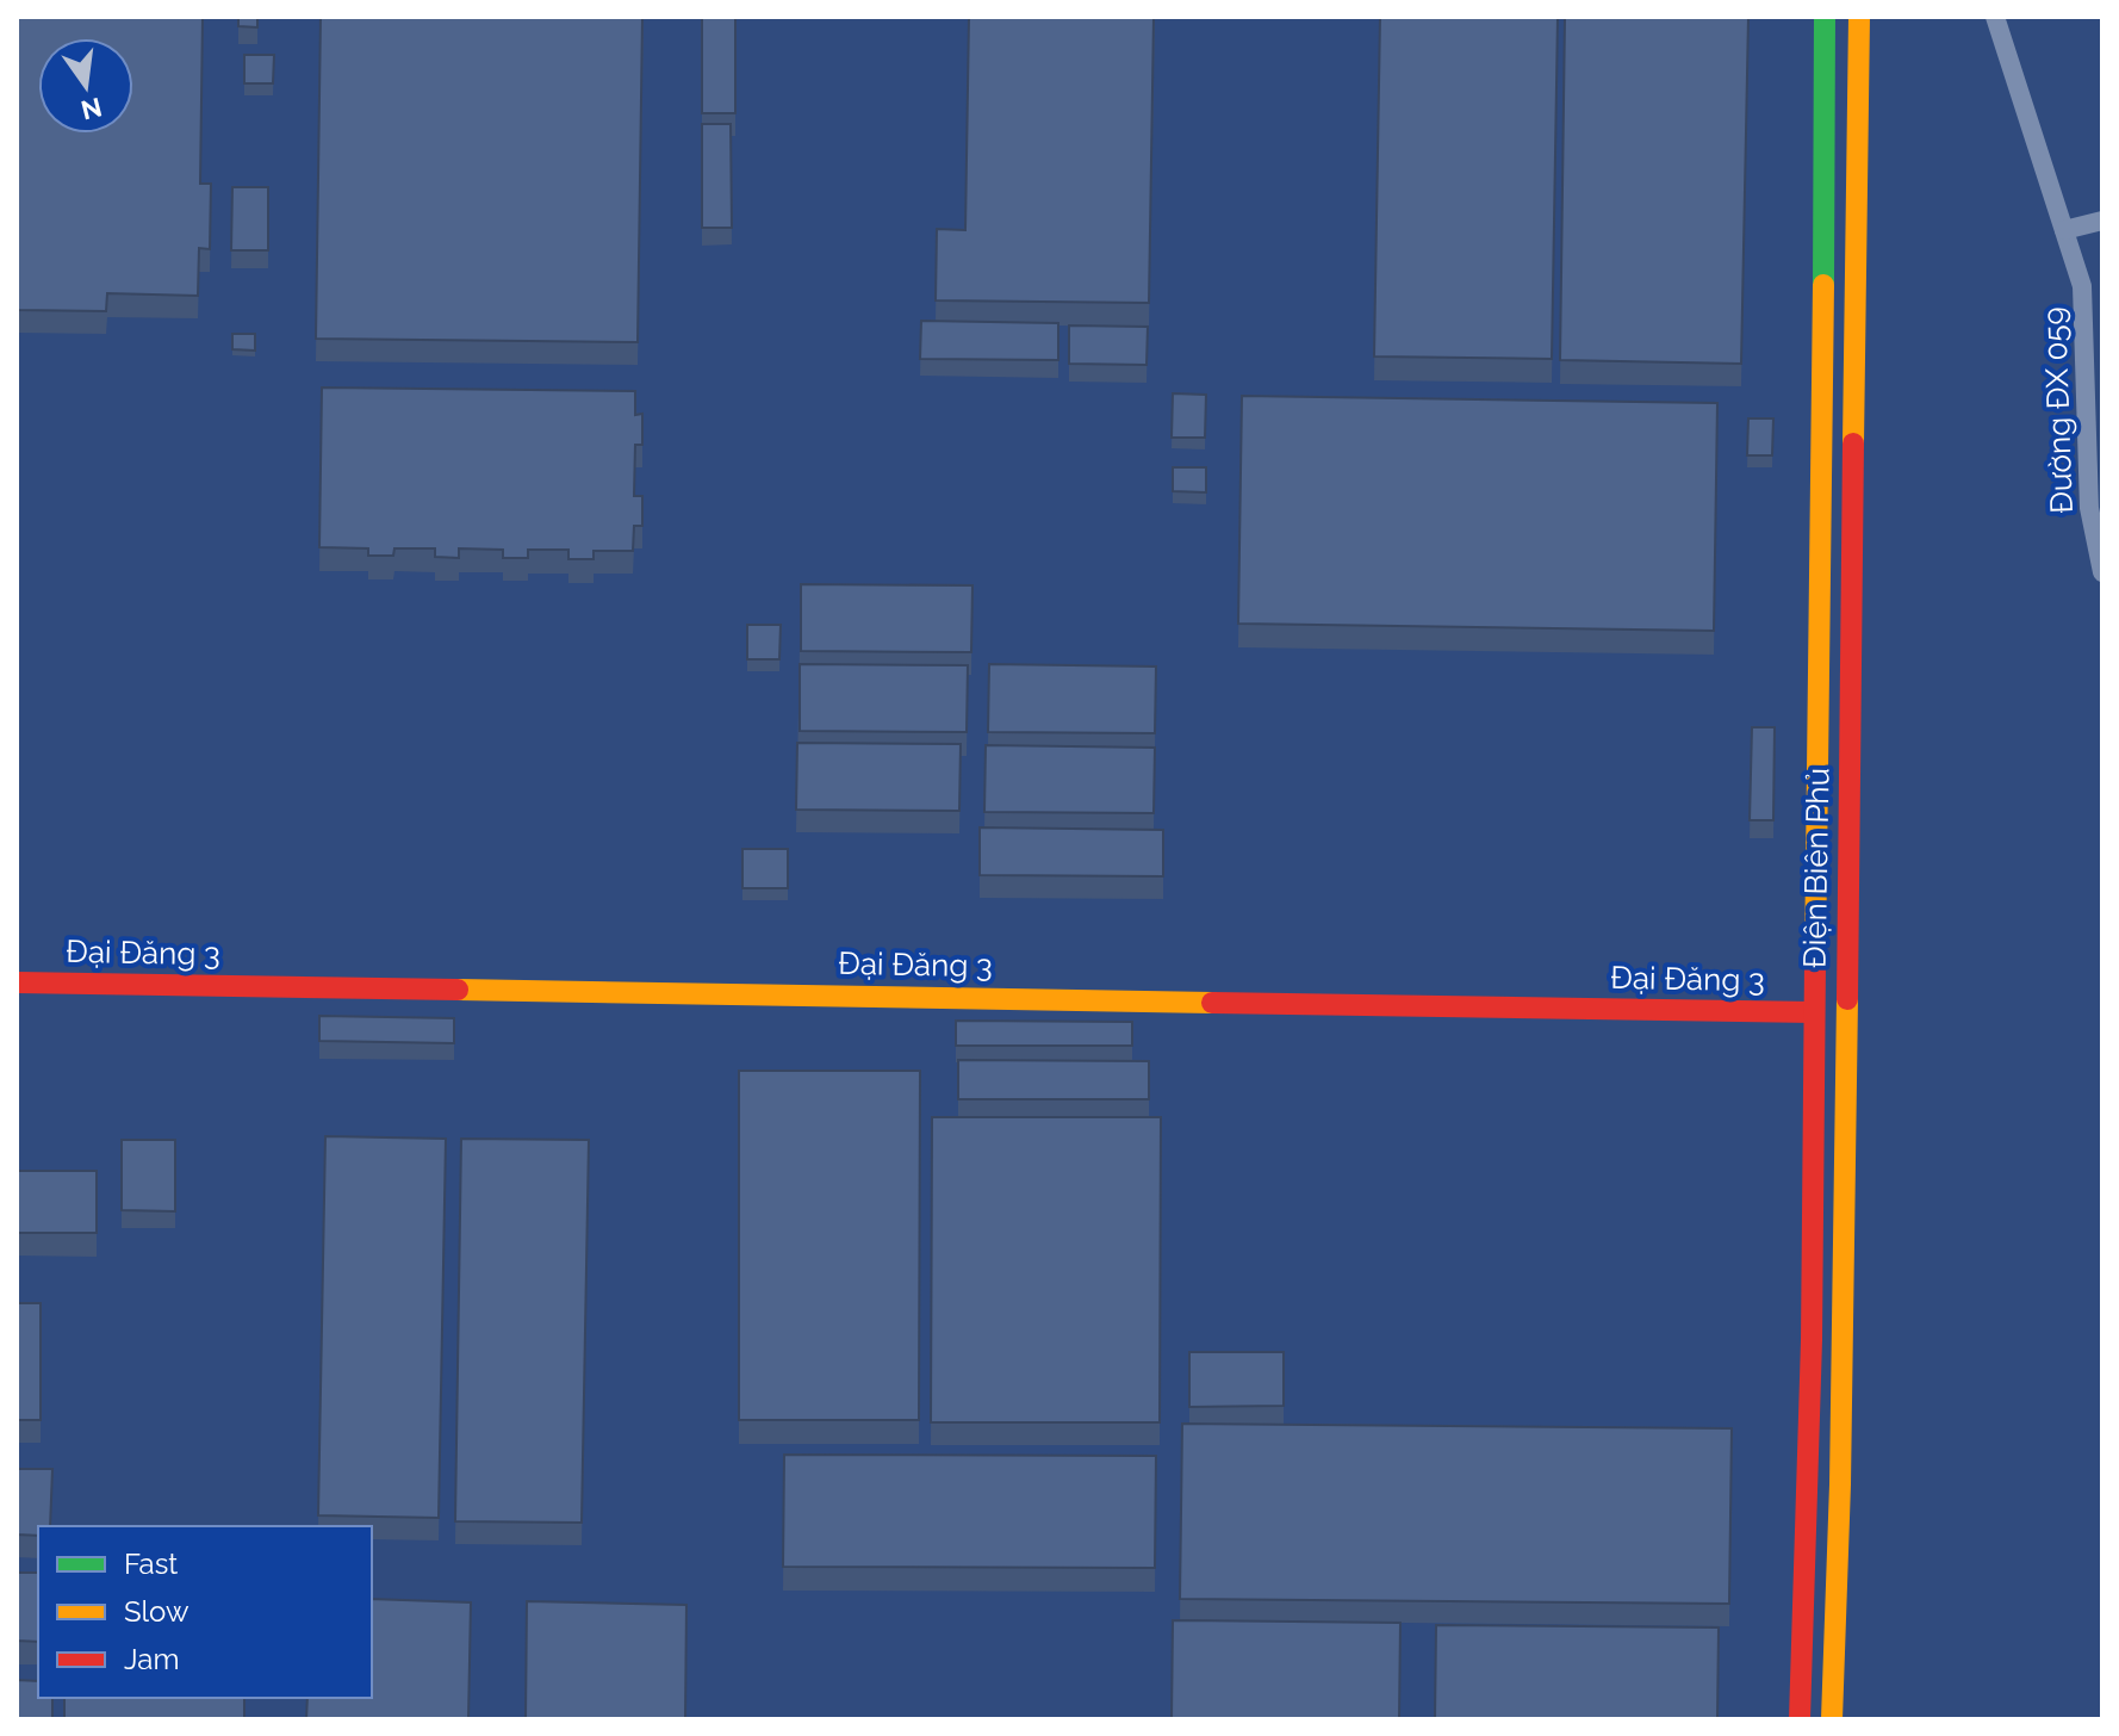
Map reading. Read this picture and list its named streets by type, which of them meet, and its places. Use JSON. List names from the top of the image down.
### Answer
{
  "streets": {
    "main road": ["Điện Biên Phủ", "Đại Đăng 3"],
    "street": ["Đường ĐX 059"]
  },
  "crossings": [
    ["Điện Biên Phủ", "Đại Đăng 3"]
  ],
  "legend": ["Fast", "Slow", "Jam"],
  "north": "bottom"
}
